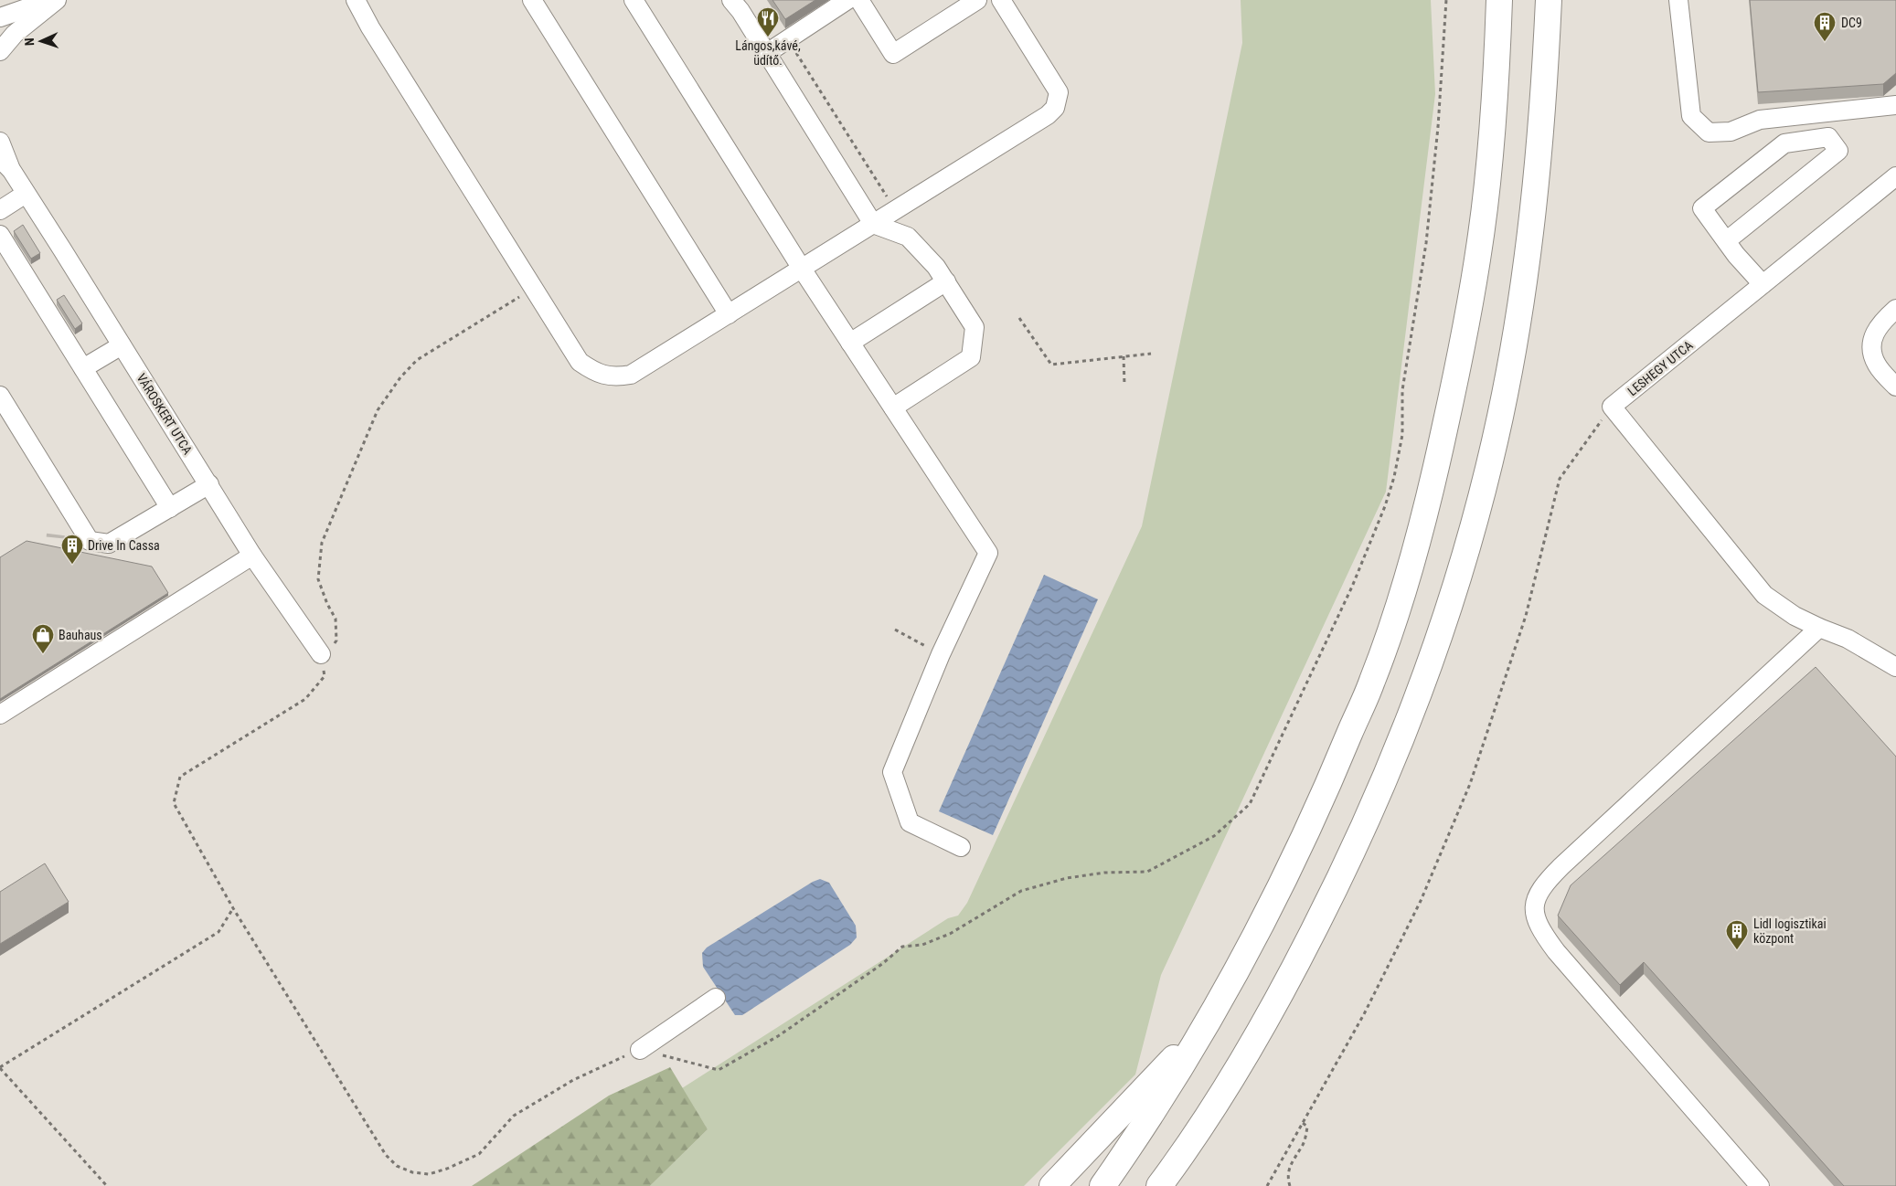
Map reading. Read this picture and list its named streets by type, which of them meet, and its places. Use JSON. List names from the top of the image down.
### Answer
{
  "streets": {
    "street": ["LESHEGY UTCA", "VÁROSKERT UTCA"]
  },
  "places": {
    "restaurant": ["Lángos,kávé, üdítő."],
    "building": ["DC9", "Drive In Cassa", "Lidl logisztikai központ"],
    "shop": ["Bauhaus"]
  },
  "north": "left"
}
